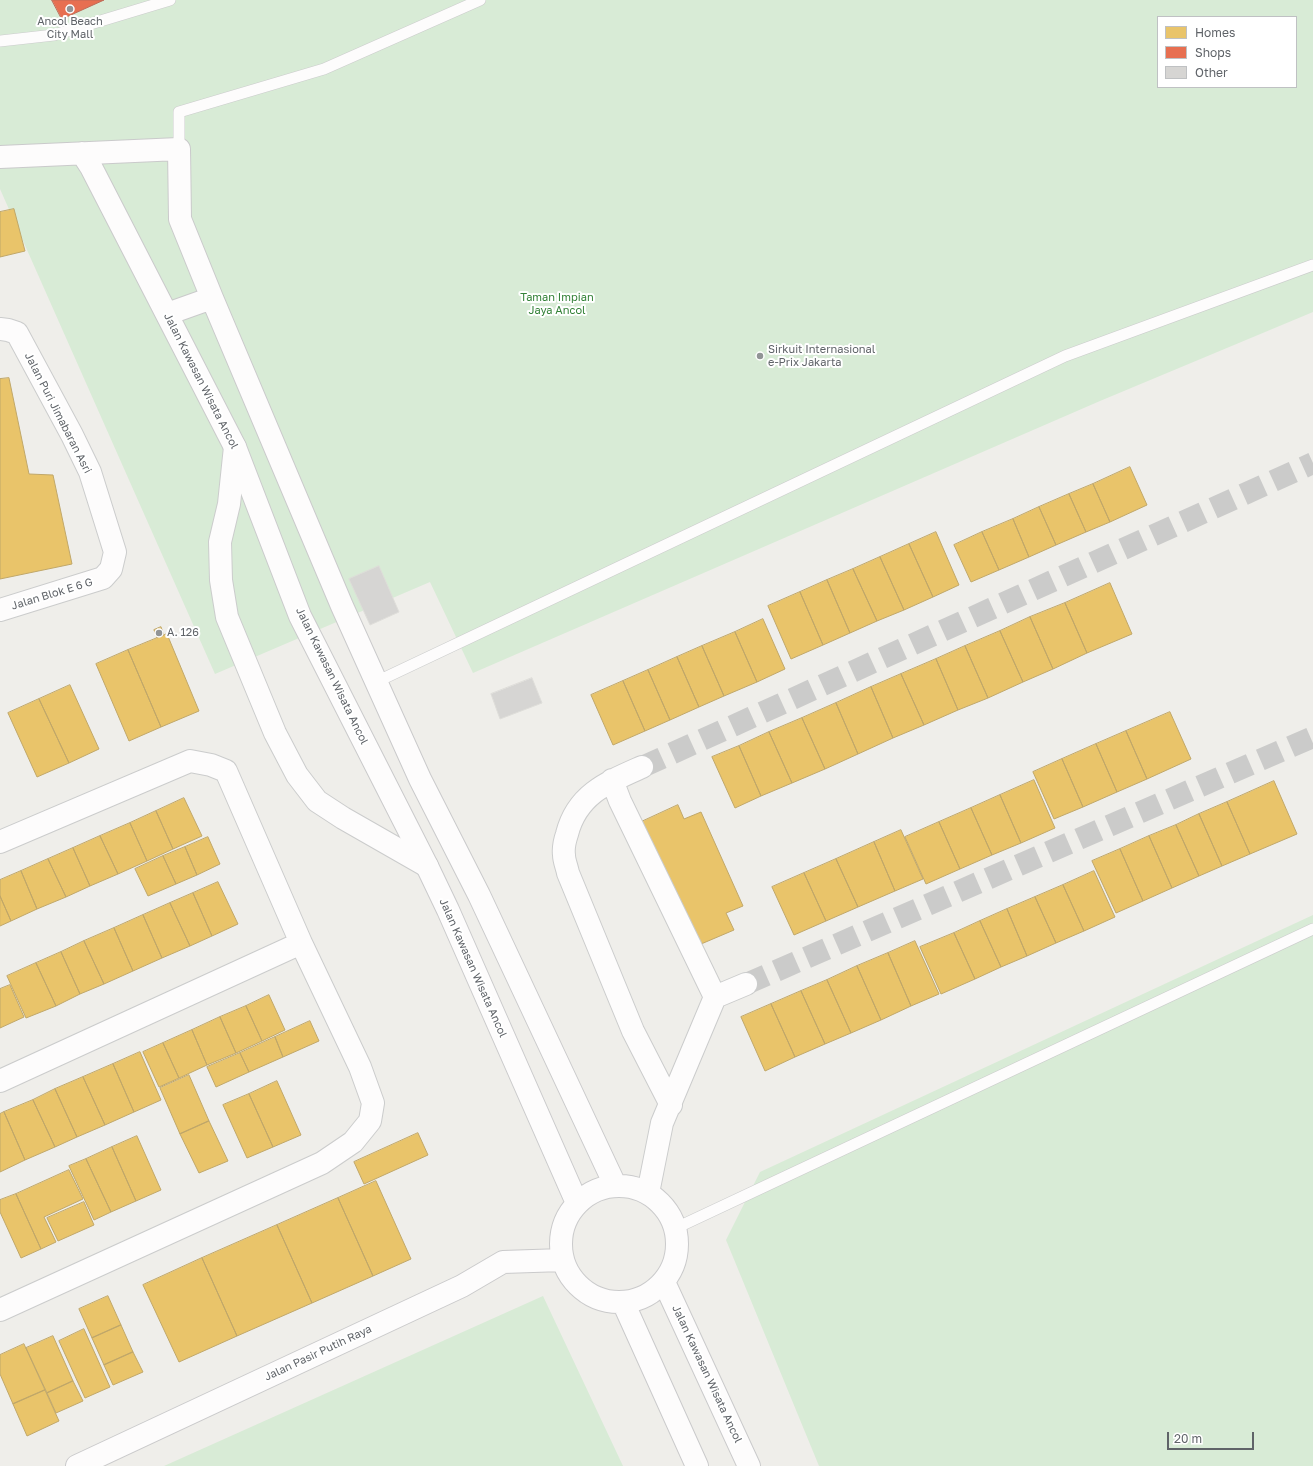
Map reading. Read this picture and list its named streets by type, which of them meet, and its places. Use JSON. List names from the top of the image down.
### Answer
{
  "streets": {
    "street": [
      "Jalan Kawasan Wisata Ancol",
      "Jalan Puri Jimabaran Asri",
      "Jalan Blok E 6 G",
      "Jalan Pasir Putih Raya"
    ]
  },
  "crossings": [
    ["Jalan Kawasan Wisata Ancol", "Jalan Pasir Putih Raya"],
    ["Jalan Puri Jimabaran Asri", "Jalan Blok E 6 G"]
  ],
  "parks": ["Taman Impian Jaya Ancol"],
  "places": ["Ancol Beach City Mall", "Sirkuit Internasional e-Prix Jakarta", "A. 126"],
  "legend": ["Homes", "Shops", "Other"],
  "scale_bar": "20 m"
}
